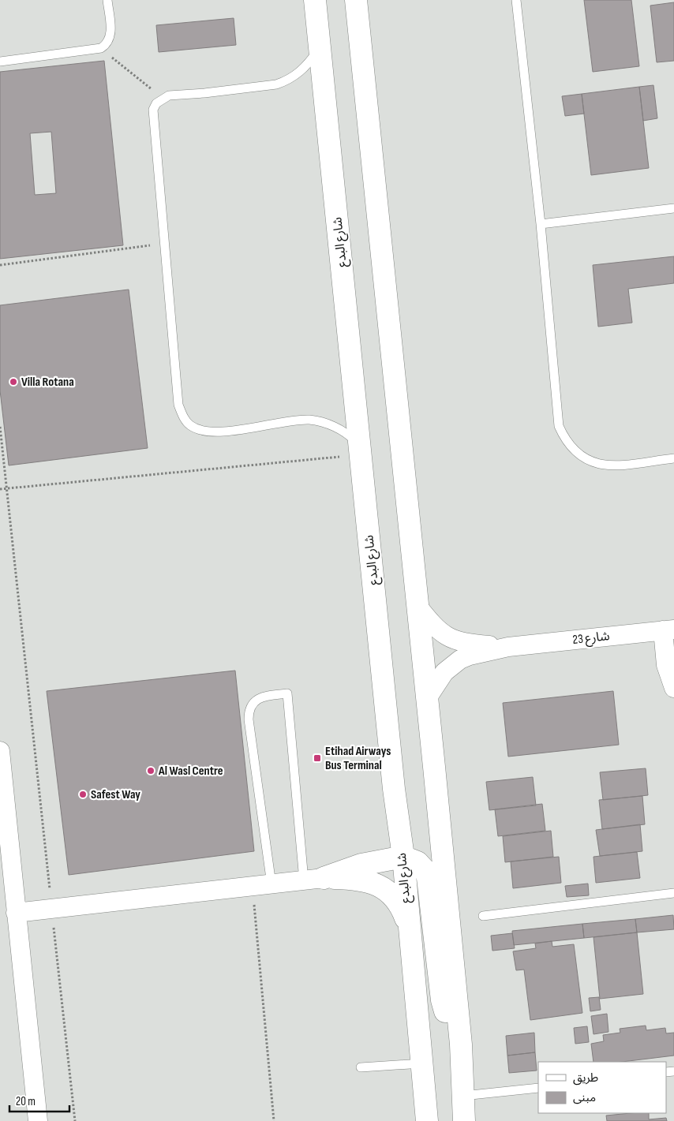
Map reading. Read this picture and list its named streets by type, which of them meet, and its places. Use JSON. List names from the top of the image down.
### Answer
{
  "streets": {
    "main road": ["شارع البدع"],
    "street": ["شارع 23"]
  },
  "places": {
    "other": ["Villa Rotana", "Al Wasl Centre", "Safest Way"],
    "transit": ["Etihad Airways Bus Terminal"]
  },
  "legend": ["طريق", "مبنى"],
  "scale_bar": "20 m"
}
